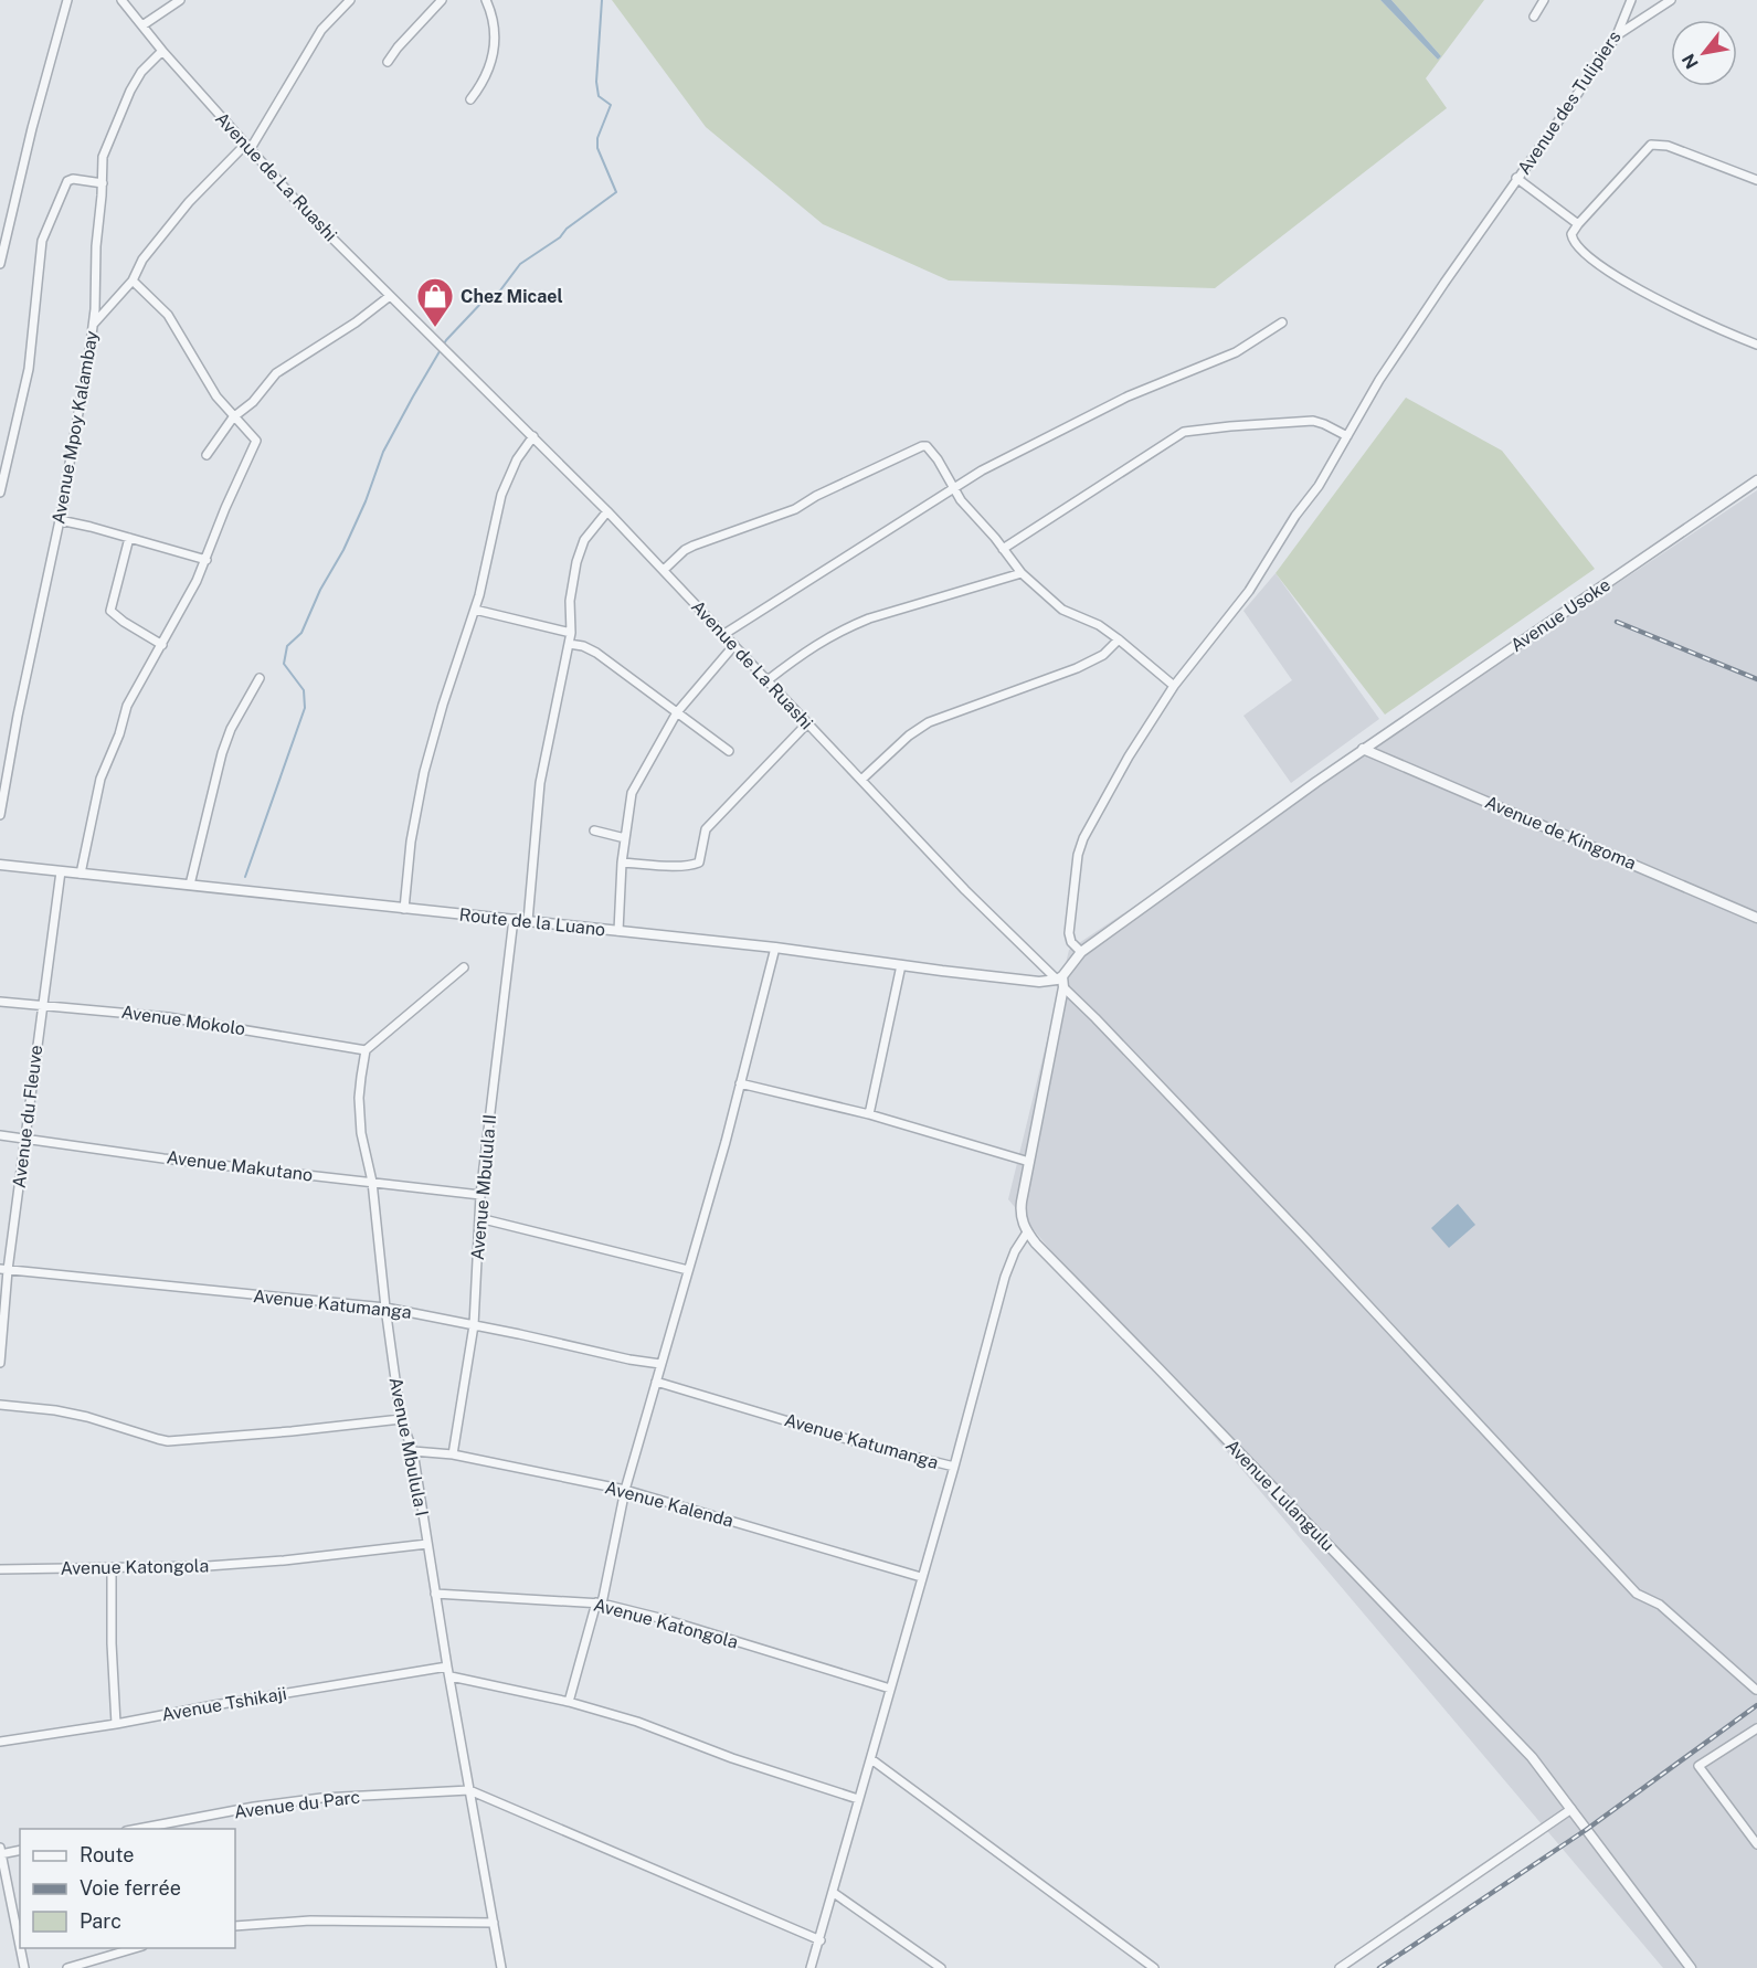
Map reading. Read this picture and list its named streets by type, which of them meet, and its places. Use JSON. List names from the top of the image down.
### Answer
{
  "streets": {
    "street": [
      "Avenue des Tulipiers",
      "Avenue de La Ruashi",
      "Avenue Mpoy Kalambay",
      "Avenue Usoke",
      "Avenue de Kingoma",
      "Route de la Luano",
      "Avenue Mokolo",
      "Avenue du Fleuve",
      "Avenue Makutano",
      "Avenue Mbulula II",
      "Avenue Katumanga",
      "Avenue Mbulula I",
      "Avenue Lulangulu",
      "Avenue Kalenda",
      "Avenue Katongola",
      "Avenue Tshikaji",
      "Avenue du Parc"
    ]
  },
  "crossings": [
    ["Avenue de La Ruashi", "Avenue Mpoy Kalambay"],
    ["Avenue de La Ruashi", "Avenue Usoke"],
    ["Avenue de La Ruashi", "Route de la Luano"],
    ["Avenue Usoke", "Avenue de Kingoma"],
    ["Avenue Usoke", "Route de la Luano"],
    ["Route de la Luano", "Avenue du Fleuve"],
    ["Route de la Luano", "Avenue Mbulula II"],
    ["Avenue Mokolo", "Avenue du Fleuve"],
    ["Avenue Mokolo", "Avenue Mbulula I"],
    ["Avenue du Fleuve", "Avenue Makutano"],
    ["Avenue du Fleuve", "Avenue Katumanga"],
    ["Avenue Makutano", "Avenue Mbulula II"],
    ["Avenue Makutano", "Avenue Mbulula I"],
    ["Avenue Mbulula II", "Avenue Katumanga"],
    ["Avenue Mbulula II", "Avenue Kalenda"],
    ["Avenue Katumanga", "Avenue Mbulula I"],
    ["Avenue Mbulula I", "Avenue Kalenda"],
    ["Avenue Mbulula I", "Avenue Katongola"],
    ["Avenue Mbulula I", "Avenue Tshikaji"],
    ["Avenue Mbulula I", "Avenue du Parc"]
  ],
  "places": {
    "shop": ["Chez Micael"]
  },
  "legend": ["Route", "Voie ferrée", "Parc"],
  "north": "bottom left"
}
